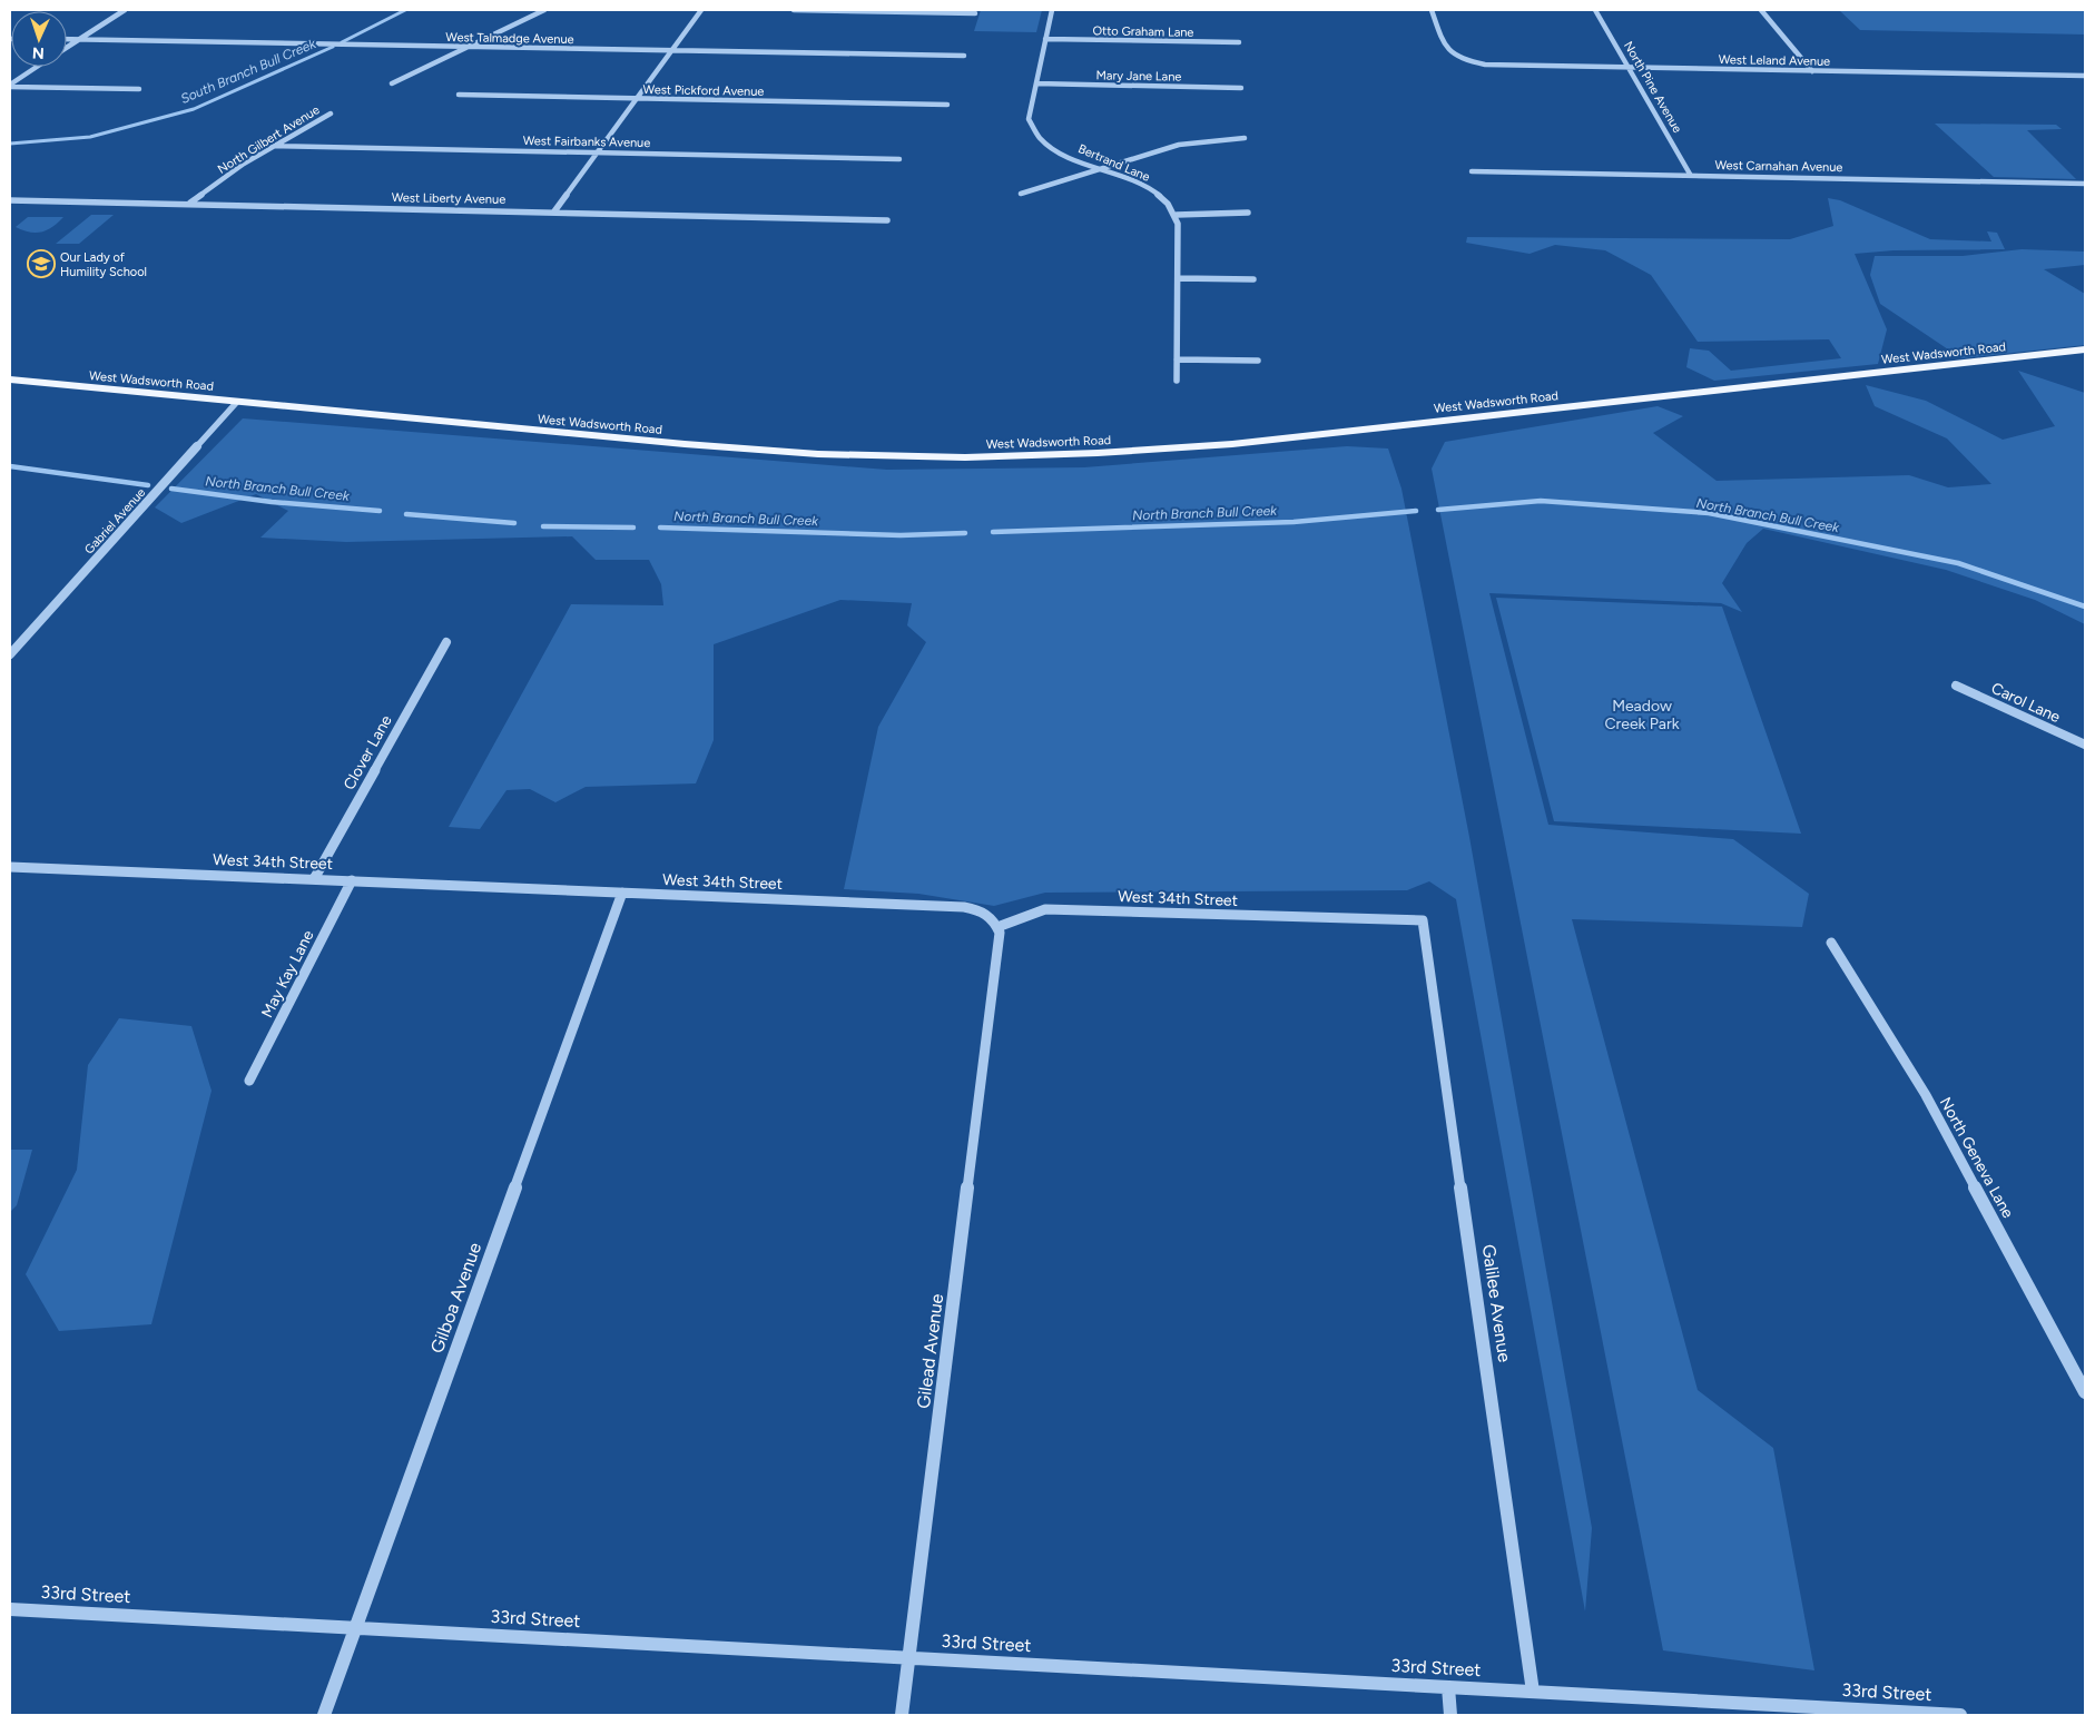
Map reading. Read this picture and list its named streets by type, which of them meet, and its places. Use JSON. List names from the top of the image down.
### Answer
{
  "streets": {
    "main road": ["West Wadsworth Road"],
    "street": [
      "Otto Graham Lane",
      "West Talmadge Avenue",
      "West Leland Avenue",
      "Mary Jane Lane",
      "North Pine Avenue",
      "West Pickford Avenue",
      "North Gilbert Avenue",
      "West Fairbanks Avenue",
      "Bertrand Lane",
      "West Carnahan Avenue",
      "West Liberty Avenue",
      "Gabriel Avenue",
      "Carol Lane",
      "Clover Lane",
      "West 34th Street",
      "May Kay Lane",
      "North Geneva Lane",
      "Gilboa Avenue",
      "Galilee Avenue",
      "Gilead Avenue",
      "33rd Street"
    ]
  },
  "crossings": [
    ["Otto Graham Lane", "Bertrand Lane"],
    ["West Leland Avenue", "North Pine Avenue"],
    ["Mary Jane Lane", "Bertrand Lane"],
    ["North Pine Avenue", "West Carnahan Avenue"],
    ["North Gilbert Avenue", "West Fairbanks Avenue"],
    ["North Gilbert Avenue", "West Liberty Avenue"],
    ["West Wadsworth Road", "Gabriel Avenue"],
    ["Clover Lane", "West 34th Street"],
    ["West 34th Street", "May Kay Lane"],
    ["West 34th Street", "Gilboa Avenue"],
    ["West 34th Street", "Galilee Avenue"],
    ["Gilboa Avenue", "33rd Street"],
    ["Galilee Avenue", "33rd Street"],
    ["Gilead Avenue", "33rd Street"]
  ],
  "water": ["South Branch Bull Creek", "North Branch Bull Creek"],
  "parks": ["Meadow Creek Park"],
  "places": {
    "school or university": ["Our Lady of Humility School"]
  },
  "north": "bottom"
}
